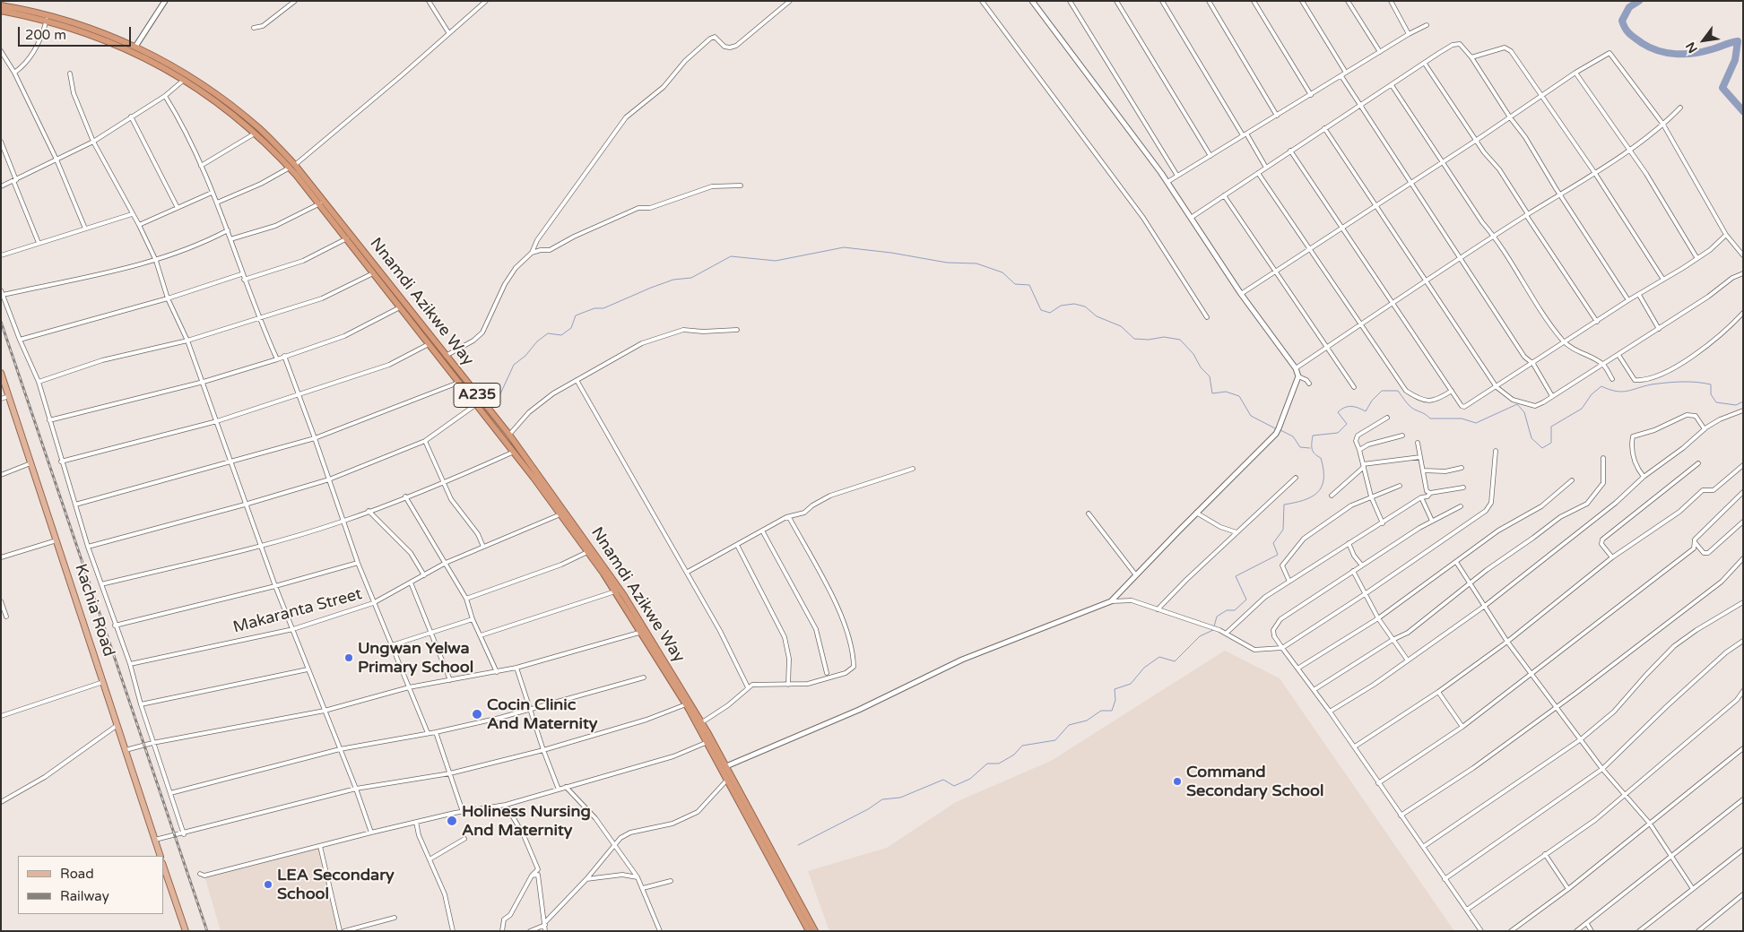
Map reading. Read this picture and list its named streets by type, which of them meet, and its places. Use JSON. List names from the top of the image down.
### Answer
{
  "streets": {
    "highway": ["Nnamdi Azikwe Way", "A235"],
    "main road": ["Kachia Road"],
    "street": ["Makaranta Street"]
  },
  "crossings": [
    ["Nnamdi Azikwe Way", "Makaranta Street"]
  ],
  "places": [
    "Ungwan Yelwa Primary School",
    "Cocin Clinic And Maternity",
    "Command Secondary School",
    "Holiness Nursing And Maternity",
    "LEA Secondary School"
  ],
  "legend": ["Road", "Railway"],
  "scale_bar": "200 m",
  "north": "bottom left"
}
